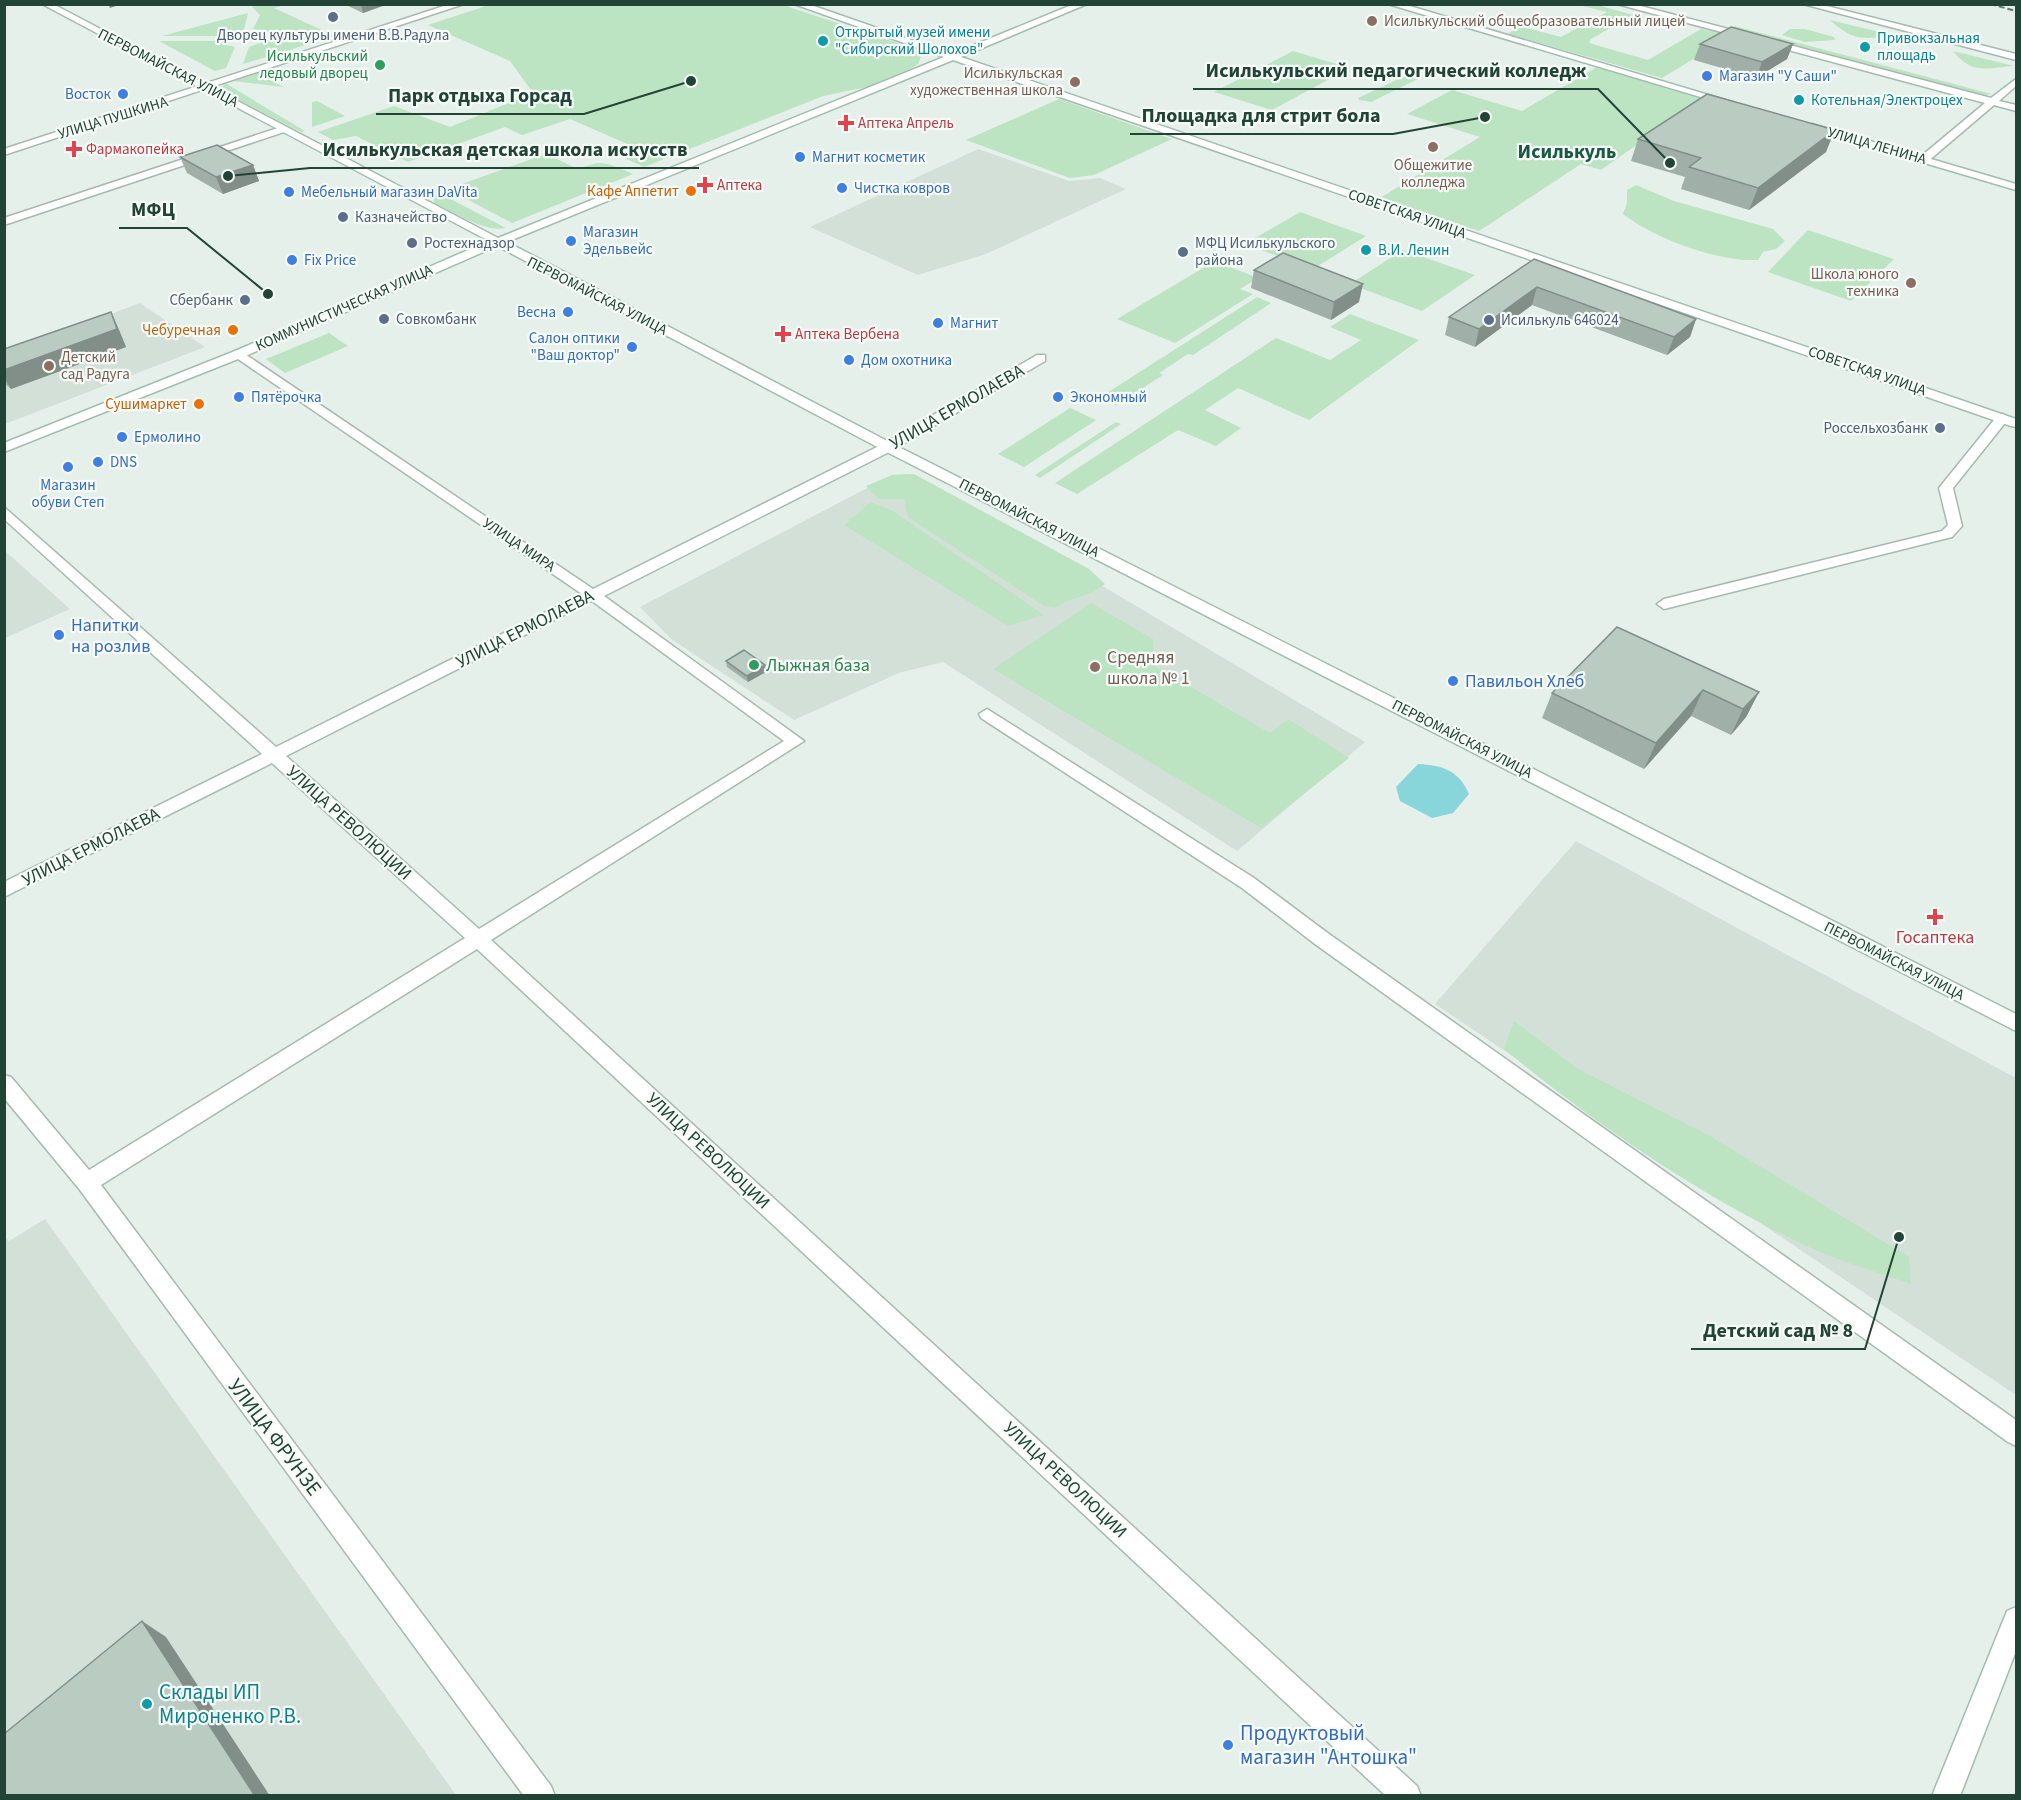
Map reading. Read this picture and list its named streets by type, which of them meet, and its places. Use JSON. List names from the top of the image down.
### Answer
{
  "streets": {
    "street": [
      "ПЕРВОМАЙСКАЯ УЛИЦА",
      "УЛИЦА ПУШКИНА",
      "УЛИЦА ЛЕНИНА",
      "СОВЕТСКАЯ УЛИЦА",
      "КОММУНИСТИЧЕСКАЯ УЛИЦА",
      "УЛИЦА ЕРМОЛАЕВА",
      "УЛИЦА МИРА",
      "УЛИЦА РЕВОЛЮЦИИ",
      "УЛИЦА ФРУНЗЕ"
    ]
  },
  "crossings": [
    ["ПЕРВОМАЙСКАЯ УЛИЦА", "УЛИЦА ПУШКИНА"],
    ["ПЕРВОМАЙСКАЯ УЛИЦА", "КОММУНИСТИЧЕСКАЯ УЛИЦА"],
    ["ПЕРВОМАЙСКАЯ УЛИЦА", "УЛИЦА ЕРМОЛАЕВА"],
    ["СОВЕТСКАЯ УЛИЦА", "КОММУНИСТИЧЕСКАЯ УЛИЦА"],
    ["КОММУНИСТИЧЕСКАЯ УЛИЦА", "УЛИЦА МИРА"],
    ["УЛИЦА ЕРМОЛАЕВА", "УЛИЦА МИРА"],
    ["УЛИЦА ЕРМОЛАЕВА", "УЛИЦА РЕВОЛЮЦИИ"],
    ["УЛИЦА МИРА", "УЛИЦА РЕВОЛЮЦИИ"]
  ],
  "districts": ["Исилькуль"],
  "places": {
    "other": [
      "Дворец культуры имени В.В.Радула",
      "Исилькульский общеобразовательный лицей",
      "Открытый музей имени \"Сибирский Шолохов\"",
      "Привокзальная площадь",
      "Исилькульский ледовый дворец",
      "Магазин \"У Саши\"",
      "Парк отдыха Горсад",
      "Исилькульская художественная школа",
      "Восток",
      "Котельная/Электроцех",
      "Площадка для стрит бола",
      "Общежитие колледжа",
      "Магнит косметик",
      "Исилькульский педагогический колледж",
      "Исилькульская детская школа искусств",
      "Чистка ковров",
      "Кафе Аппетит",
      "Мебельный магазин DaVita",
      "Казначейство",
      "Магазин Эдельвейс",
      "Ростехнадзор",
      "В.И. Ленин",
      "МФЦ Исилькульского района",
      "Fix Price",
      "Школа юного техника",
      "МФЦ",
      "Сбербанк",
      "Весна",
      "Совкомбанк",
      "Исилькуль 646024",
      "Магнит",
      "Чебуречная",
      "Салон оптики \"Ваш доктор\"",
      "Дом охотника",
      "Детский сад Радуга",
      "Пятёрочка",
      "Экономный",
      "Сушимаркет",
      "Россельхозбанк",
      "Ермолино",
      "DNS",
      "Магазин обуви Степ",
      "Напитки на розлив",
      "Лыжная база",
      "Средняя школа № 1",
      "Павильон Хлеб",
      "Детский сад № 8",
      "Склады ИП Мироненко Р.В.",
      "Продуктовый магазин \"Антошка\""
    ],
    "health": [
      "Аптека Апрель",
      "Фармакопейка",
      "Аптека",
      "Аптека Вербена",
      "Госаптека"
    ]
  }
}
